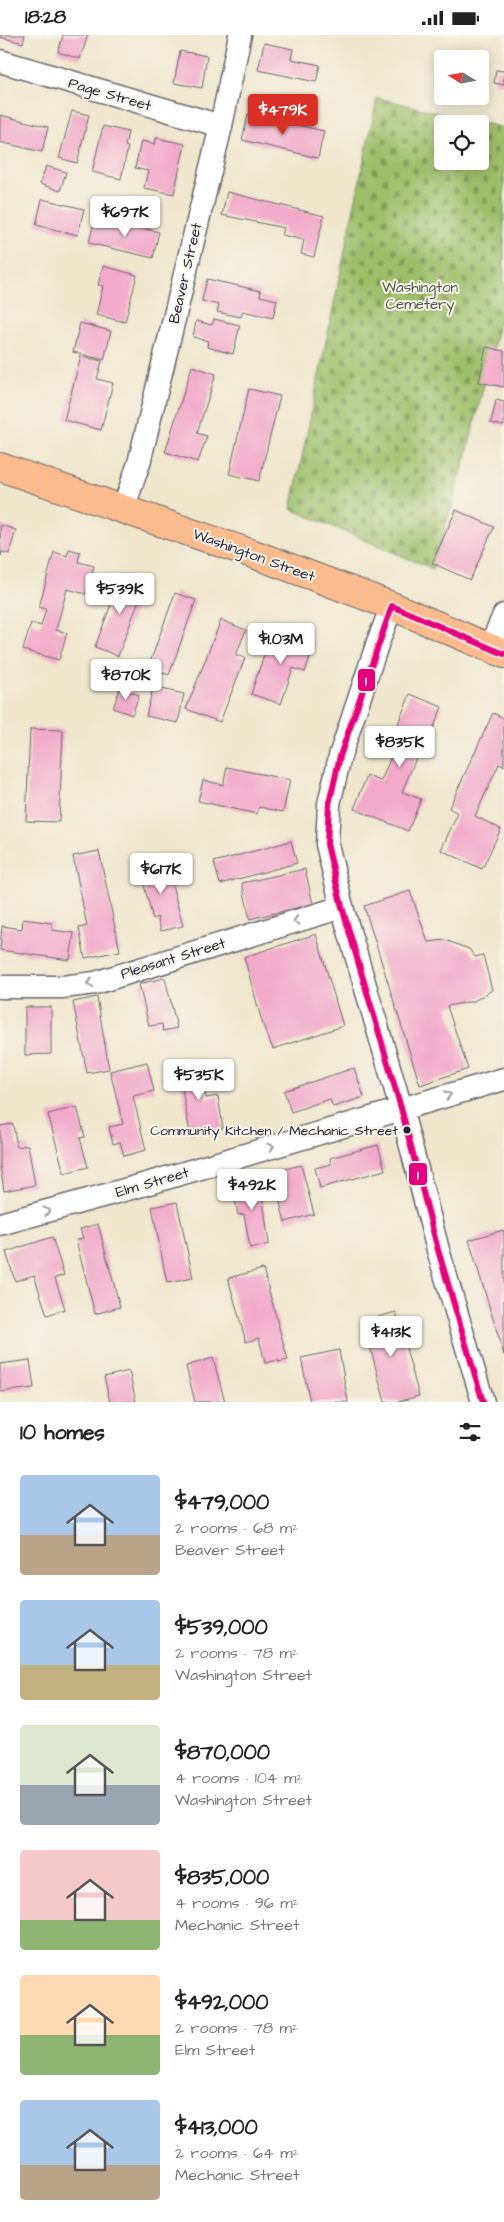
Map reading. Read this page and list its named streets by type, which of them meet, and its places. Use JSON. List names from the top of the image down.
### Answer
{
  "streets": {
    "main road": ["Washington Street"],
    "street": [
      "Page Street",
      "Beaver Street",
      "Pleasant Street",
      "Elm Street"
    ]
  },
  "crossings": [
    ["Page Street", "Beaver Street"],
    ["Beaver Street", "Washington Street"]
  ],
  "one_way": ["Pleasant Street", "Elm Street"],
  "parks": ["Washington Cemetery"],
  "places": ["Community Kitchen / Mechanic Street"],
  "lines": ["transit line 1"],
  "north": "left",
  "page": {
    "status": "18:28",
    "price": [
      "$479K",
      "$697K",
      "$539K",
      "$1.03M",
      "$870K",
      "$835K",
      "$617K",
      "$535K",
      "$492K",
      "$413K"
    ],
    "heading": "10 homes",
    "list": [
      {
        "name": "$479,000",
        "note": "2 rooms · 68 m² · Beaver Street"
      },
      {
        "name": "$539,000",
        "note": "2 rooms · 78 m² · Washington Street"
      },
      {
        "name": "$870,000",
        "note": "4 rooms · 104 m² · Washington Street"
      },
      {
        "name": "$835,000",
        "note": "4 rooms · 96 m² · Mechanic Street"
      },
      {
        "name": "$492,000",
        "note": "2 rooms · 78 m² · Elm Street"
      },
      {
        "name": "$413,000",
        "note": "2 rooms · 64 m² · Mechanic Street"
      }
    ]
  }
}
